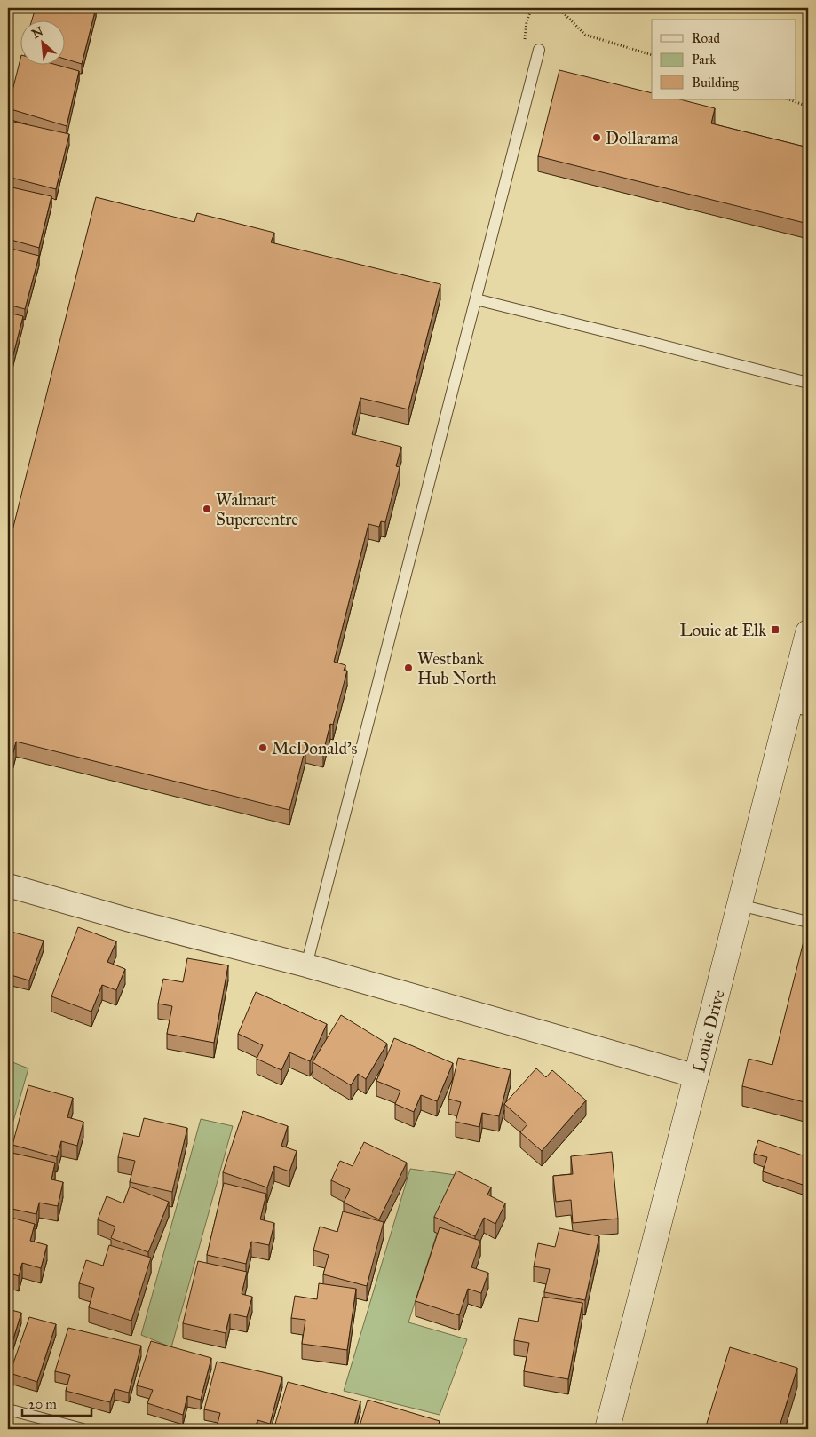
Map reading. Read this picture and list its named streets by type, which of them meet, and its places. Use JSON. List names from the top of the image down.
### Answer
{
  "streets": {
    "street": ["Louie Drive"]
  },
  "places": {
    "other": [
      "Dollarama",
      "Walmart Supercentre",
      "Westbank Hub North",
      "McDonald's"
    ],
    "transit": ["Louie at Elk"]
  },
  "legend": ["Road", "Park", "Building"],
  "scale_bar": "20 m",
  "north": "top left"
}
